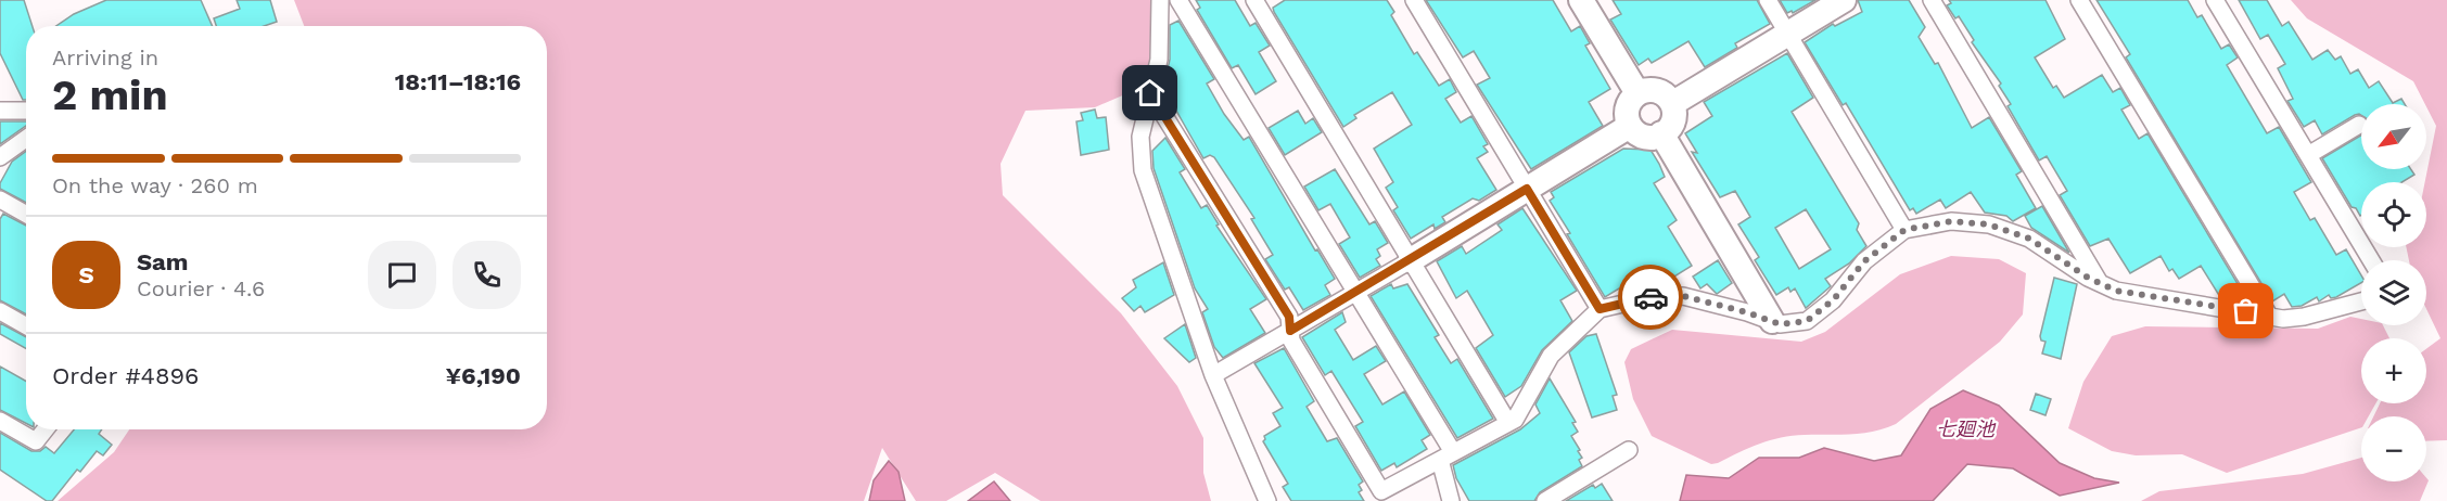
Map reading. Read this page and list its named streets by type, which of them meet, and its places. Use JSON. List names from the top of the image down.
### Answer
{
  "water": ["七廻池"],
  "north": "bottom left",
  "page": {
    "heading": ["2 min", "Arriving in", "18:11–18:16"],
    "panel": [
      "Sam",
      "Courier · 4.6",
      "Order #4896",
      "¥6,190"
    ],
    "map_buttons": ["+", "−"],
    "bar": "On the way · 260 m",
    "round": "S"
  }
}
